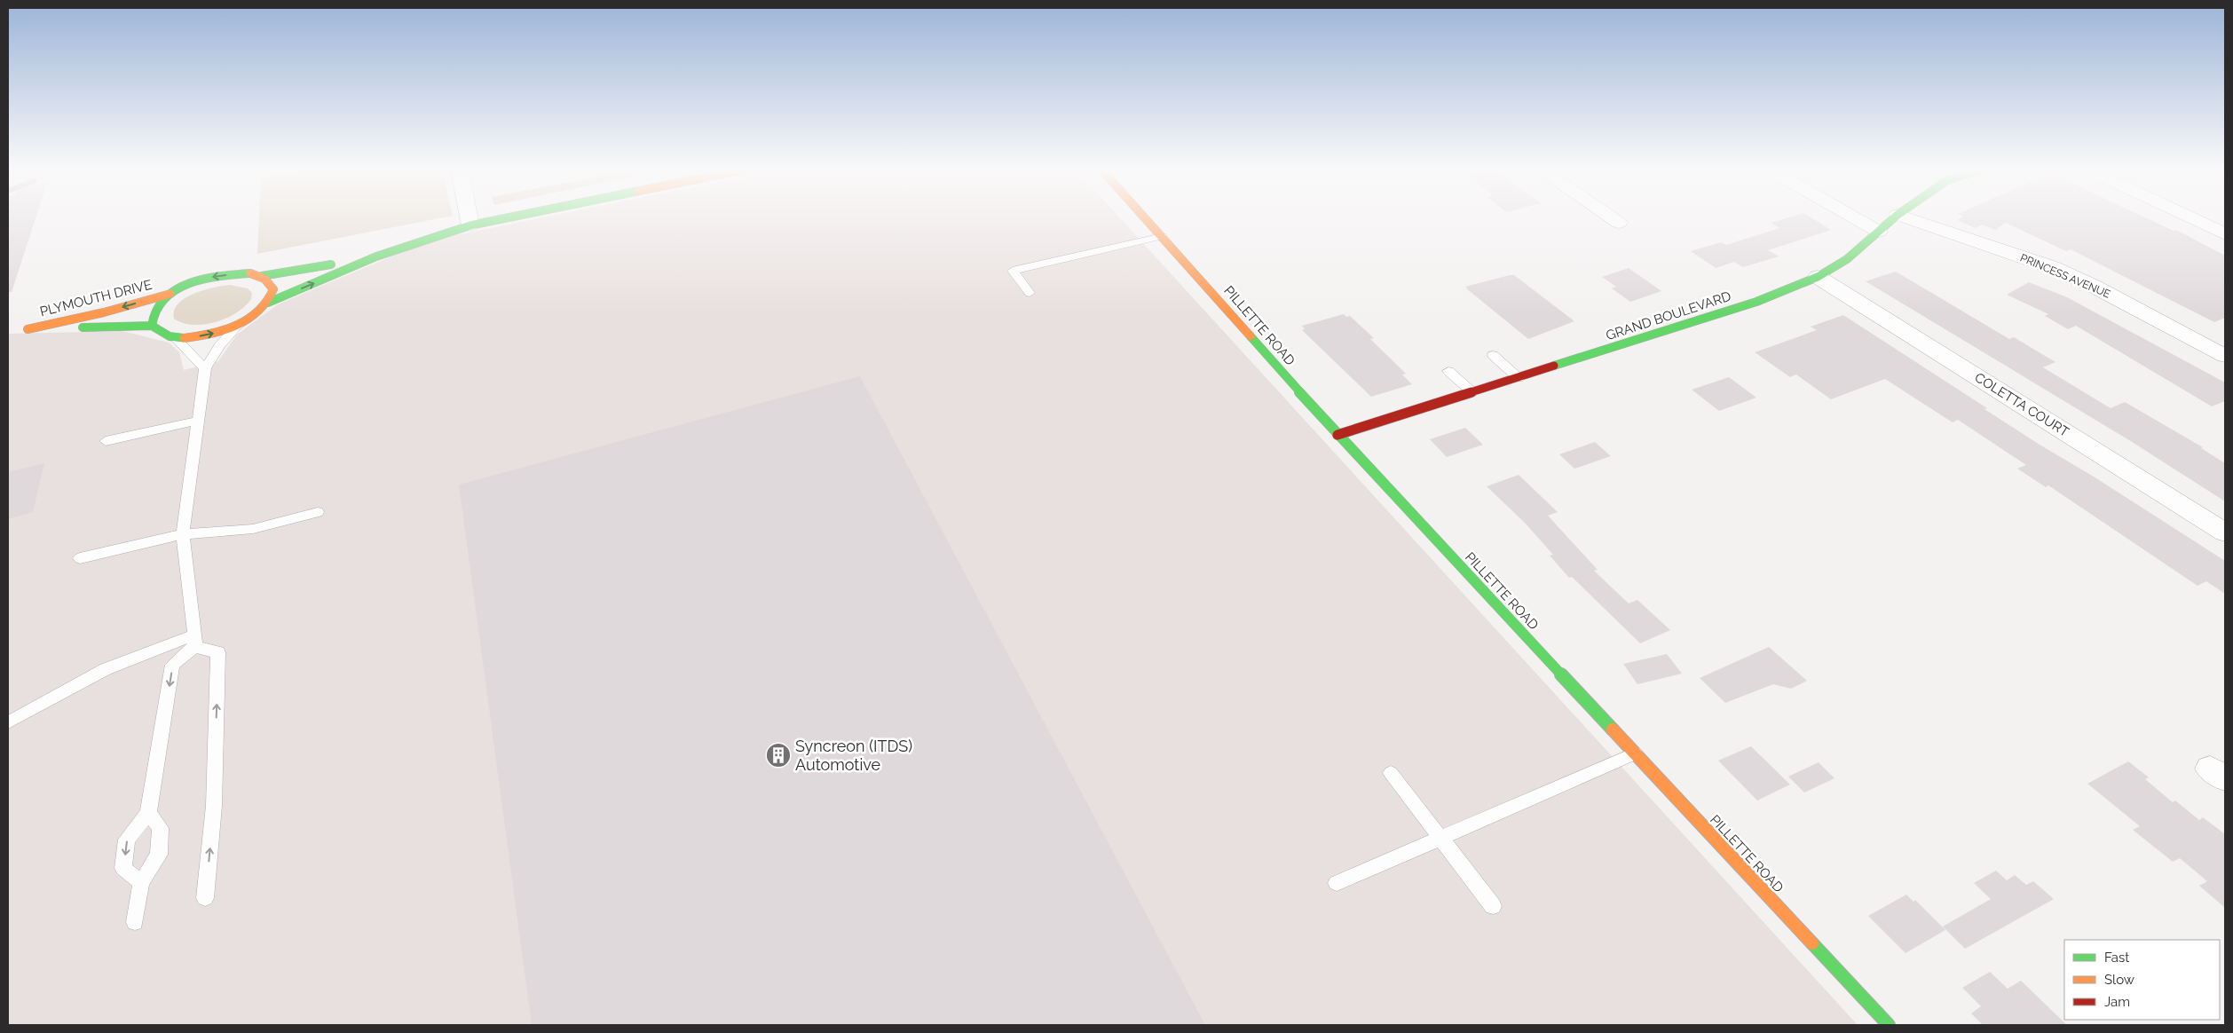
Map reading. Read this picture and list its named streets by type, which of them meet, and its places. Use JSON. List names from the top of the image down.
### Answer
{
  "streets": {
    "street": [
      "PRINCESS AVENUE",
      "PLYMOUTH DRIVE",
      "GRAND BOULEVARD",
      "PILLETTE ROAD",
      "COLETTA COURT"
    ]
  },
  "crossings": [
    ["GRAND BOULEVARD", "PILLETTE ROAD"],
    ["GRAND BOULEVARD", "COLETTA COURT"]
  ],
  "places": {
    "building": ["Syncreon (ITDS) Automotive"]
  },
  "legend": ["Fast", "Slow", "Jam"]
}
